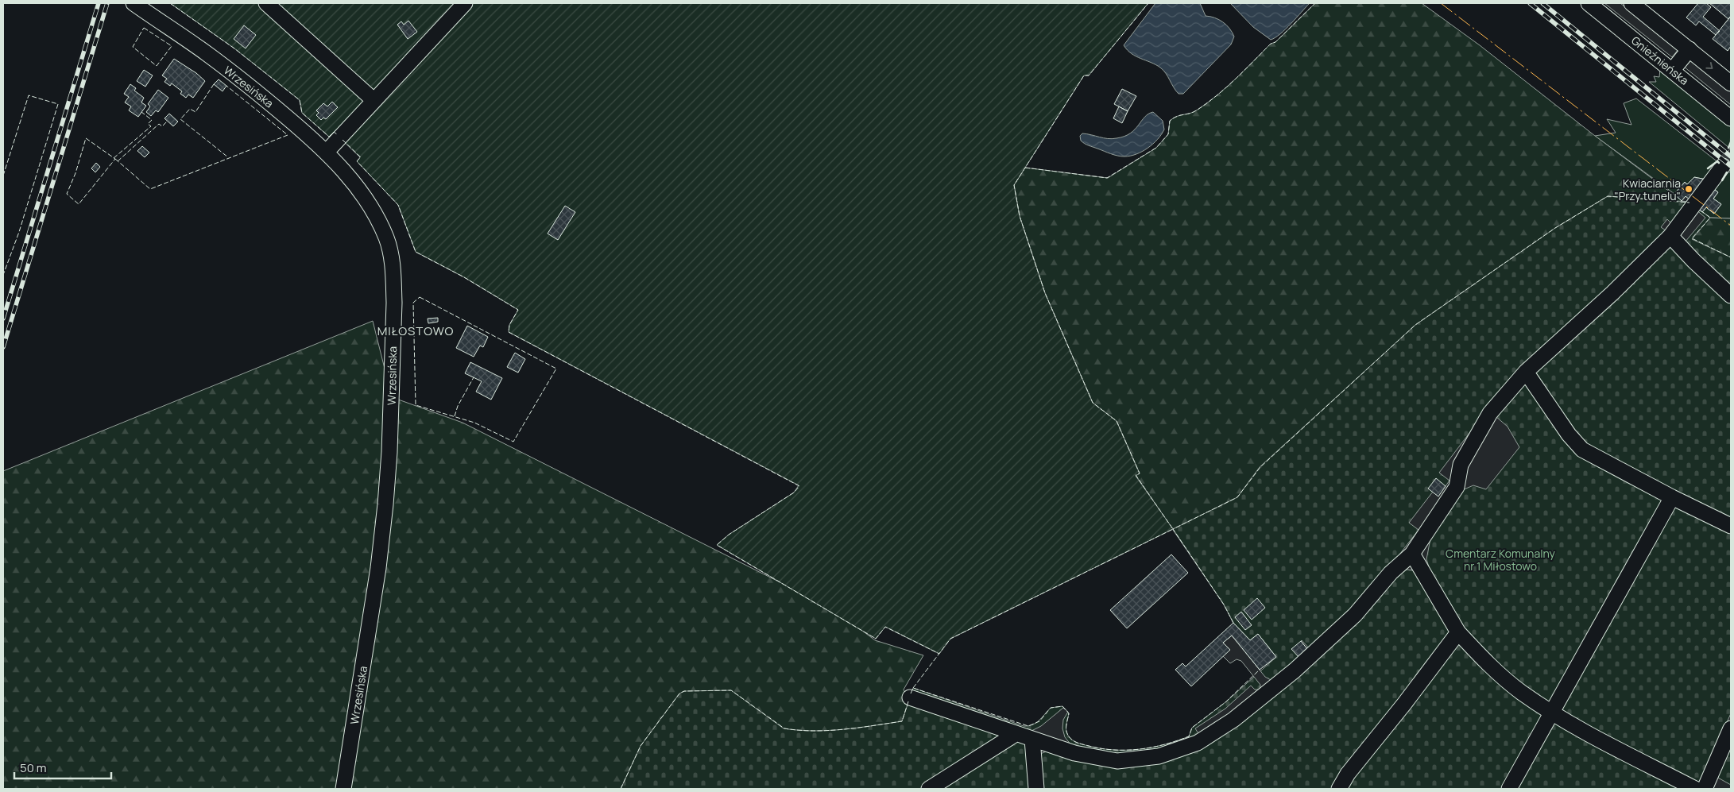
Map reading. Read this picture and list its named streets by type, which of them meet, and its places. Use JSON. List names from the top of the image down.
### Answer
{
  "streets": {
    "street": ["Gnieźnieńska", "Wrzesińska"]
  },
  "districts": ["MIŁOSTOWO"],
  "parks": ["Cmentarz Komunalny nr 1 Miłostowo"],
  "places": ["Kwiaciarnia \"Przy tunelu\""],
  "scale_bar": "50 m"
}
